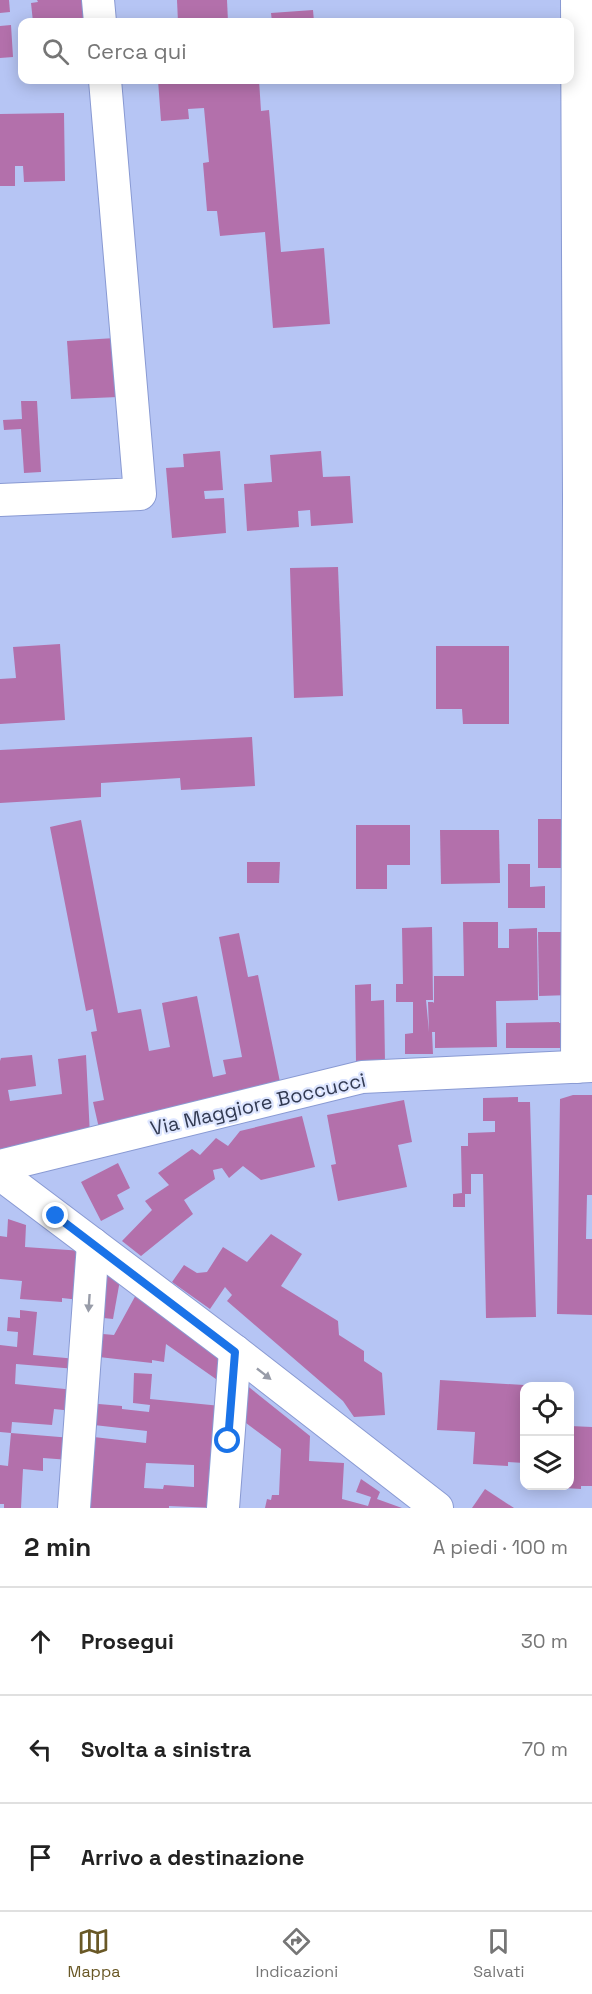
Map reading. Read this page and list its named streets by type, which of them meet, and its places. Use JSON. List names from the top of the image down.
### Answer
{
  "streets": {
    "street": ["Via Maggiore Boccucci"]
  },
  "page": {
    "search": "Cerca qui",
    "heading": ["2 min", "A piedi · 100 m"],
    "list": [
      ["Prosegui", "30 m"],
      ["Svolta a sinistra", "70 m"],
      "Arrivo a destinazione"
    ],
    "nav": ["Mappa", "Indicazioni", "Salvati"]
  }
}
